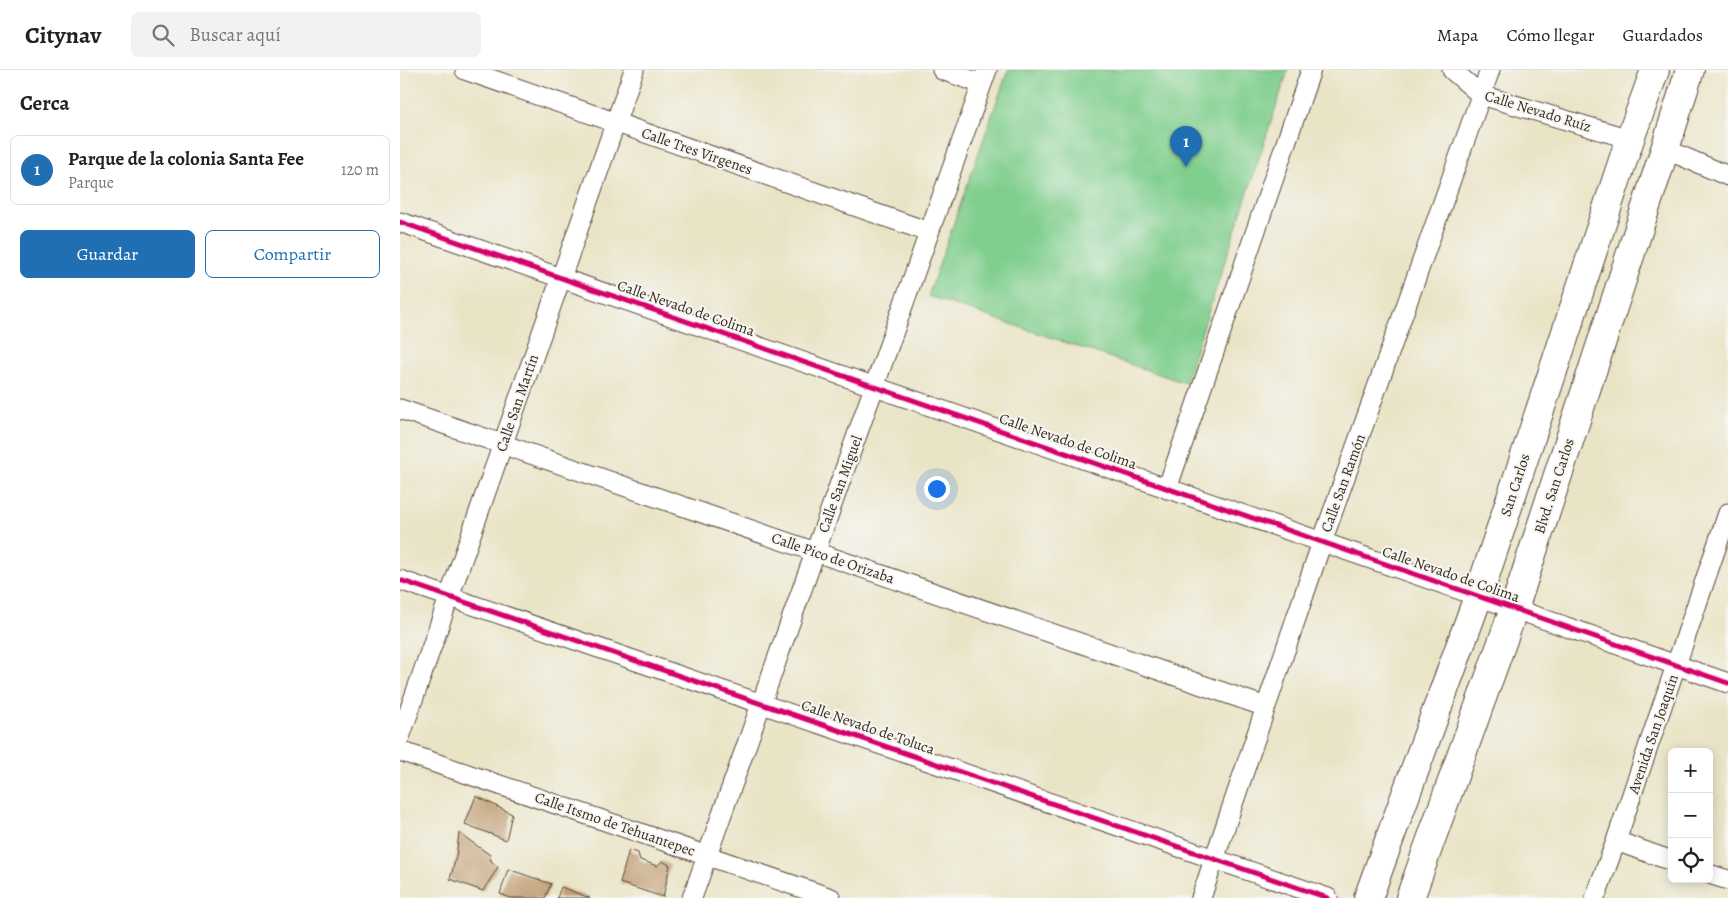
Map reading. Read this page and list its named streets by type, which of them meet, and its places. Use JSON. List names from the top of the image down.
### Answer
{
  "streets": {
    "main road": ["San Carlos", "Blvd. San Carlos"],
    "street": [
      "Calle Nevado Ruíz",
      "Calle Tres Virgenes",
      "Calle Nevado de Colima",
      "Calle San Martín",
      "Calle San Ramón",
      "Calle San Miguel",
      "Calle Pico de Orizaba",
      "Calle Nevado de Toluca",
      "Avenida San Joaquín",
      "Calle Itsmo de Tehuantepec"
    ]
  },
  "crossings": [
    ["Calle Nevado Ruíz", "Calle San Ramón"],
    ["Calle Nevado Ruíz", "San Carlos"],
    ["Calle Tres Virgenes", "Calle San Martín"],
    ["Calle Tres Virgenes", "Calle San Miguel"],
    ["Calle Nevado de Colima", "Calle San Martín"],
    ["Calle Nevado de Colima", "Calle San Ramón"],
    ["Calle Nevado de Colima", "Calle San Miguel"],
    ["Calle Nevado de Colima", "San Carlos"],
    ["Calle Nevado de Colima", "Blvd. San Carlos"],
    ["Calle Nevado de Colima", "Avenida San Joaquín"],
    ["Calle San Martín", "Calle Pico de Orizaba"],
    ["Calle San Martín", "Calle Nevado de Toluca"],
    ["Calle San Ramón", "Calle Pico de Orizaba"],
    ["Calle San Ramón", "Calle Nevado de Toluca"],
    ["Calle San Miguel", "Calle Pico de Orizaba"],
    ["Calle San Miguel", "Calle Nevado de Toluca"],
    ["Calle San Miguel", "Calle Itsmo de Tehuantepec"]
  ],
  "page": {
    "header": "Citynav",
    "search": "Buscar aquí",
    "nav": ["Mapa", "Cómo llegar", "Guardados"],
    "heading": "Cerca",
    "pins": "1",
    "list": [
      {
        "mark": "1",
        "name": "Parque de la colonia Santa Fee",
        "note": "Parque",
        "value": "120 m"
      }
    ],
    "buttons": ["Guardar", "Compartir"],
    "map_buttons": ["+", "−"]
  }
}
